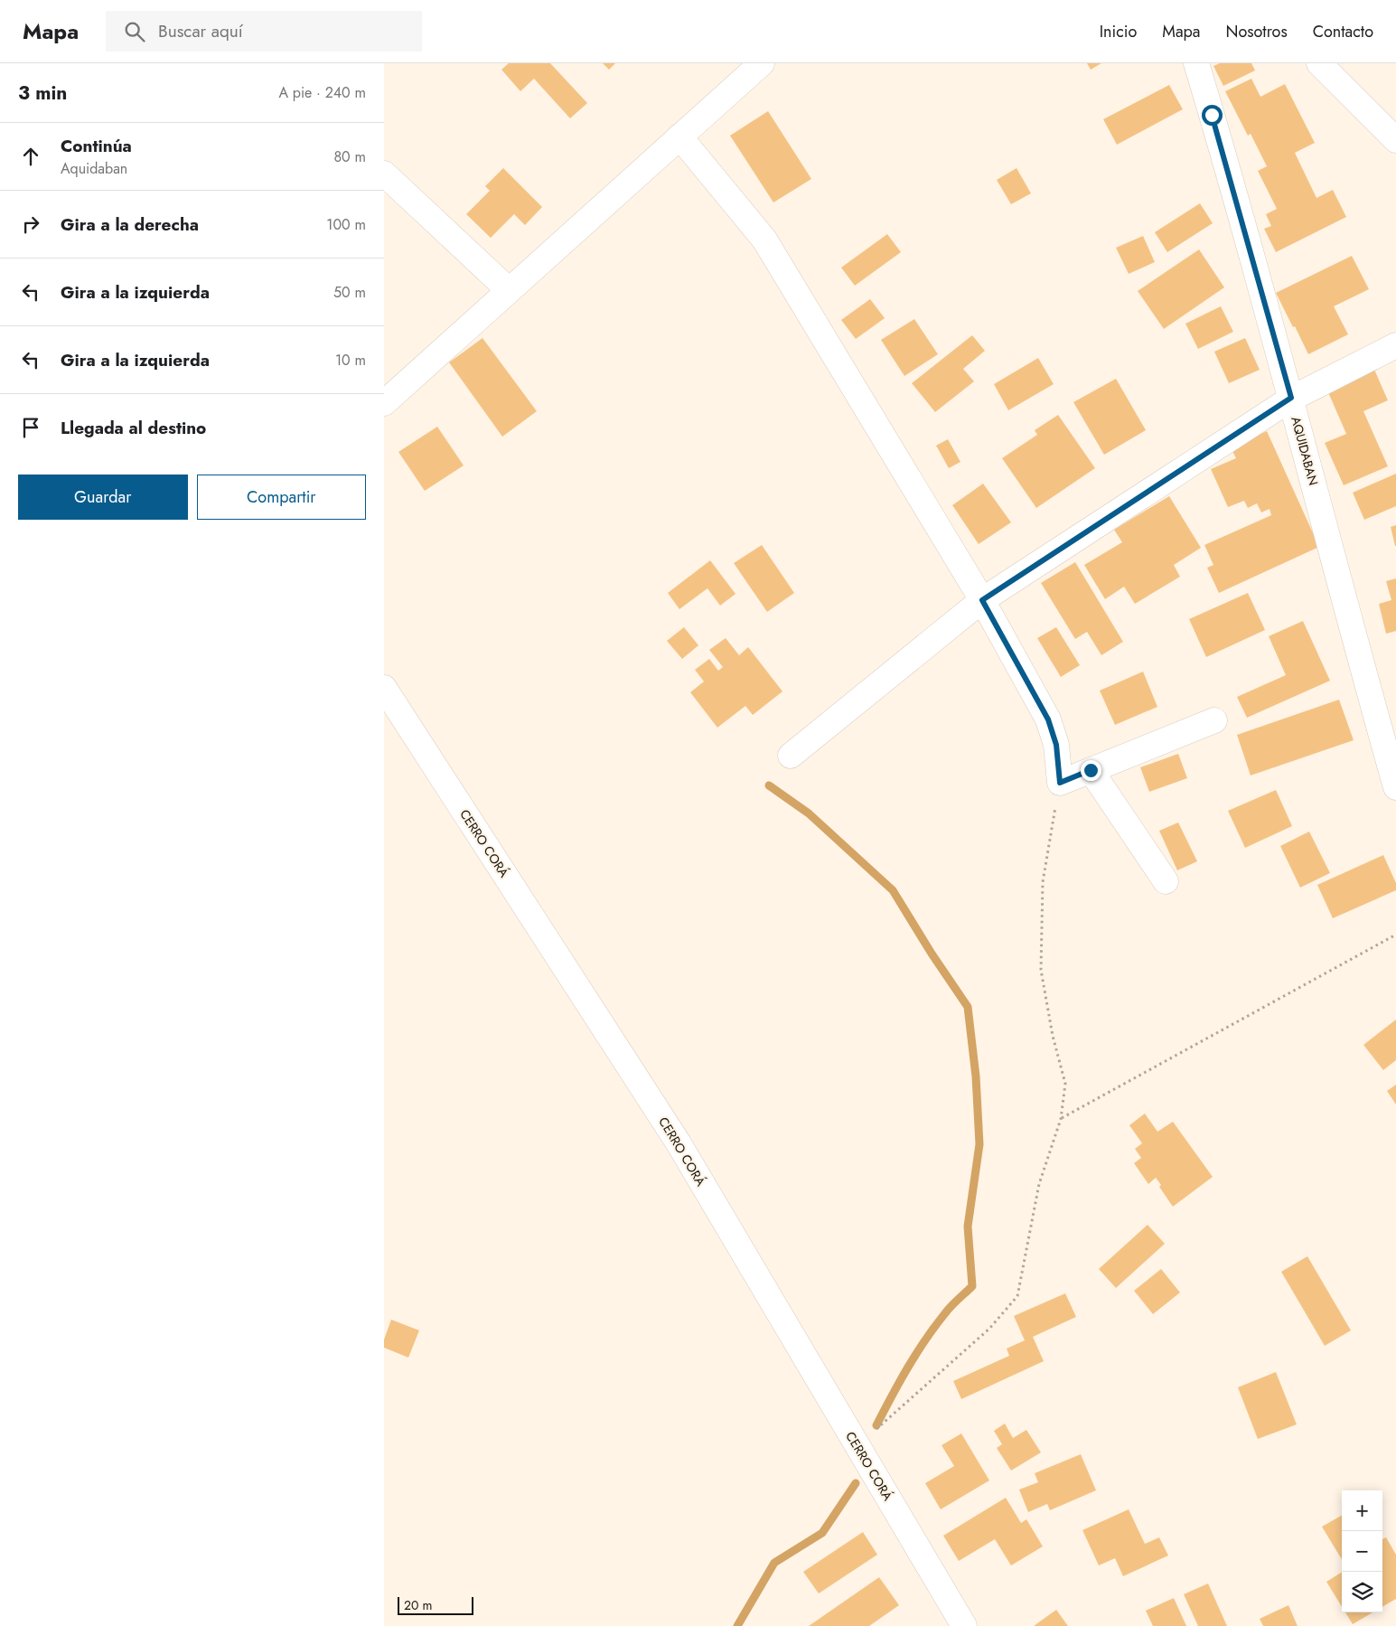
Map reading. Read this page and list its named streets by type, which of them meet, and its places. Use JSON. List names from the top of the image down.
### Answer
{
  "streets": {
    "street": ["AQUIDABAN", "CERRO CORÁ"]
  },
  "scale_bar": "20 m",
  "page": {
    "header": "Mapa",
    "search": "Buscar aquí",
    "nav": [
      "Inicio",
      "Mapa",
      "Nosotros",
      "Contacto"
    ],
    "heading": ["3 min", "A pie · 240 m"],
    "list": [
      ["Continúa", "Aquidaban", "80 m"],
      ["Gira a la derecha", "100 m"],
      ["Gira a la izquierda", "50 m"],
      ["Gira a la izquierda", "10 m"],
      "Llegada al destino"
    ],
    "buttons": ["Guardar", "Compartir"],
    "map_buttons": ["+", "−"],
    "scale": "20 m"
  }
}
